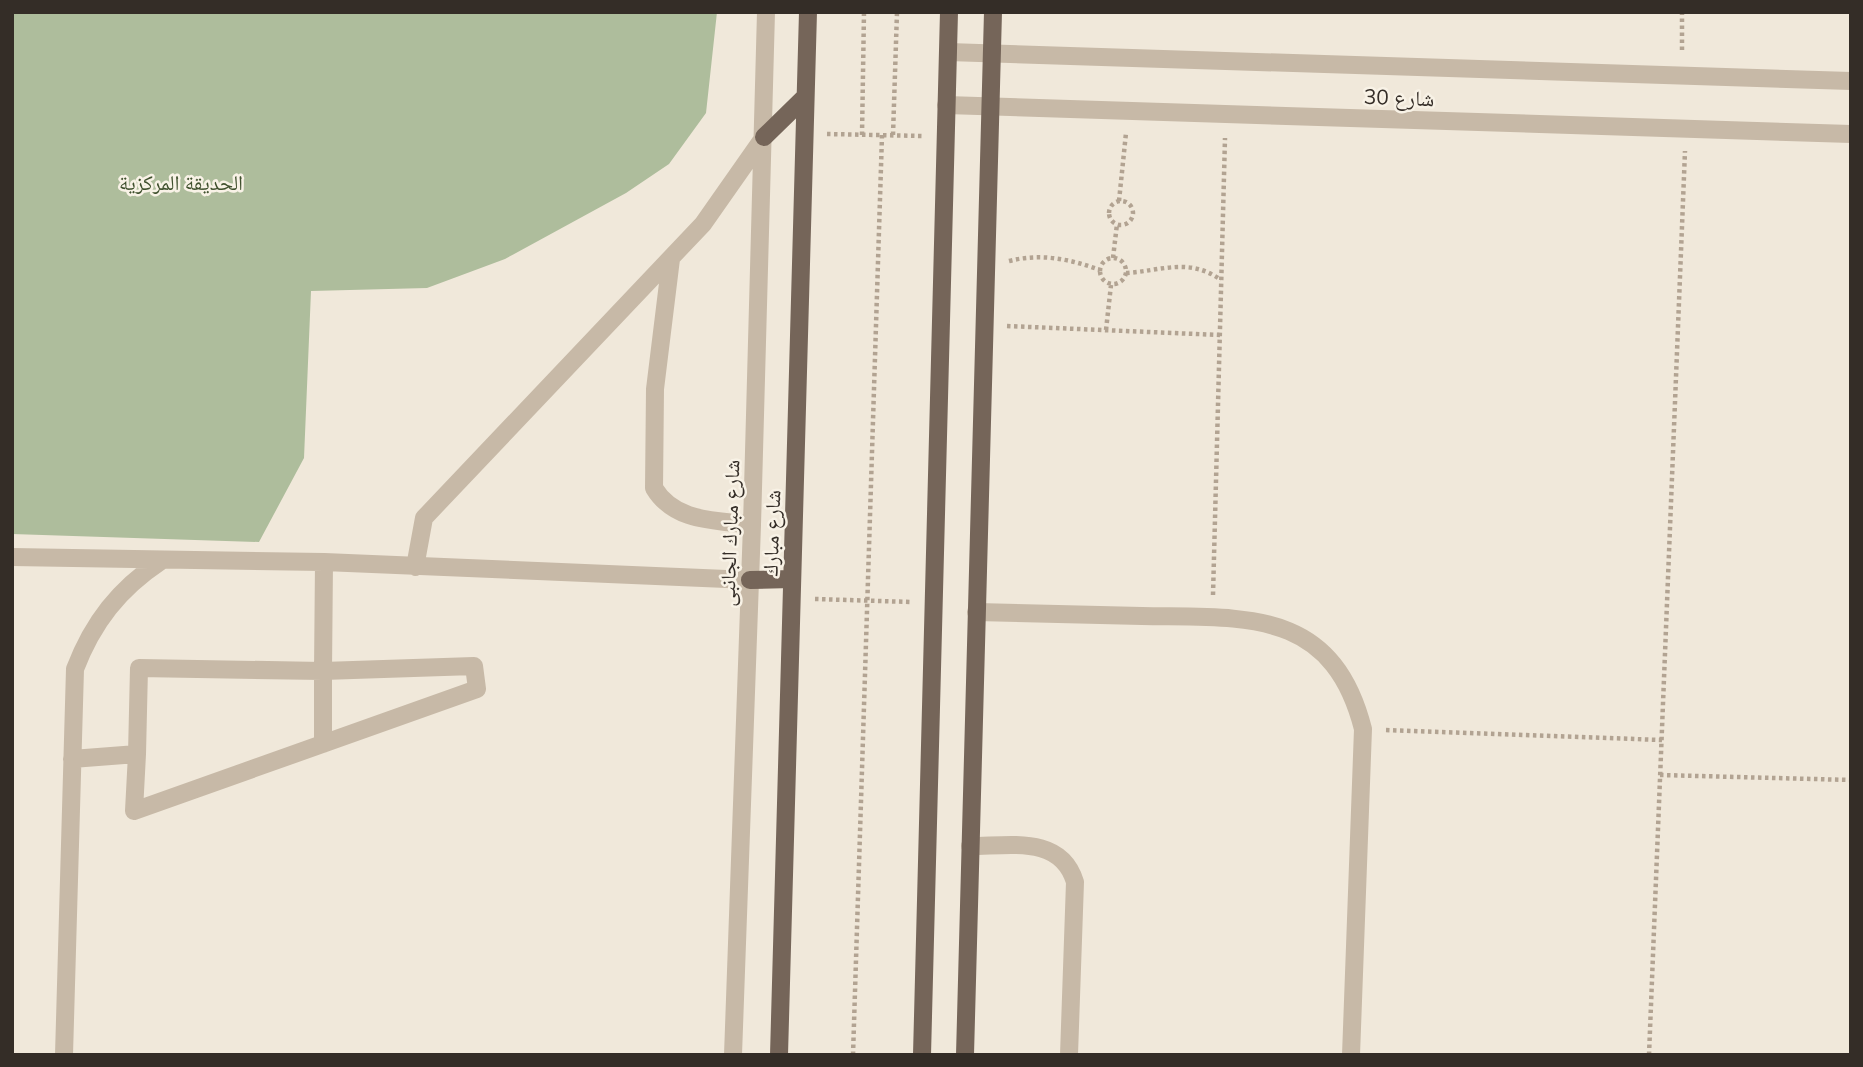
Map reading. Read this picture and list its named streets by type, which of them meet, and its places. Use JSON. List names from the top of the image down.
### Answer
{
  "streets": {
    "main road": ["شارع مبارك"],
    "street": ["شارع 30", "شارع مبارك الجانبى"]
  },
  "parks": ["الحديقة المركزية"]
}
